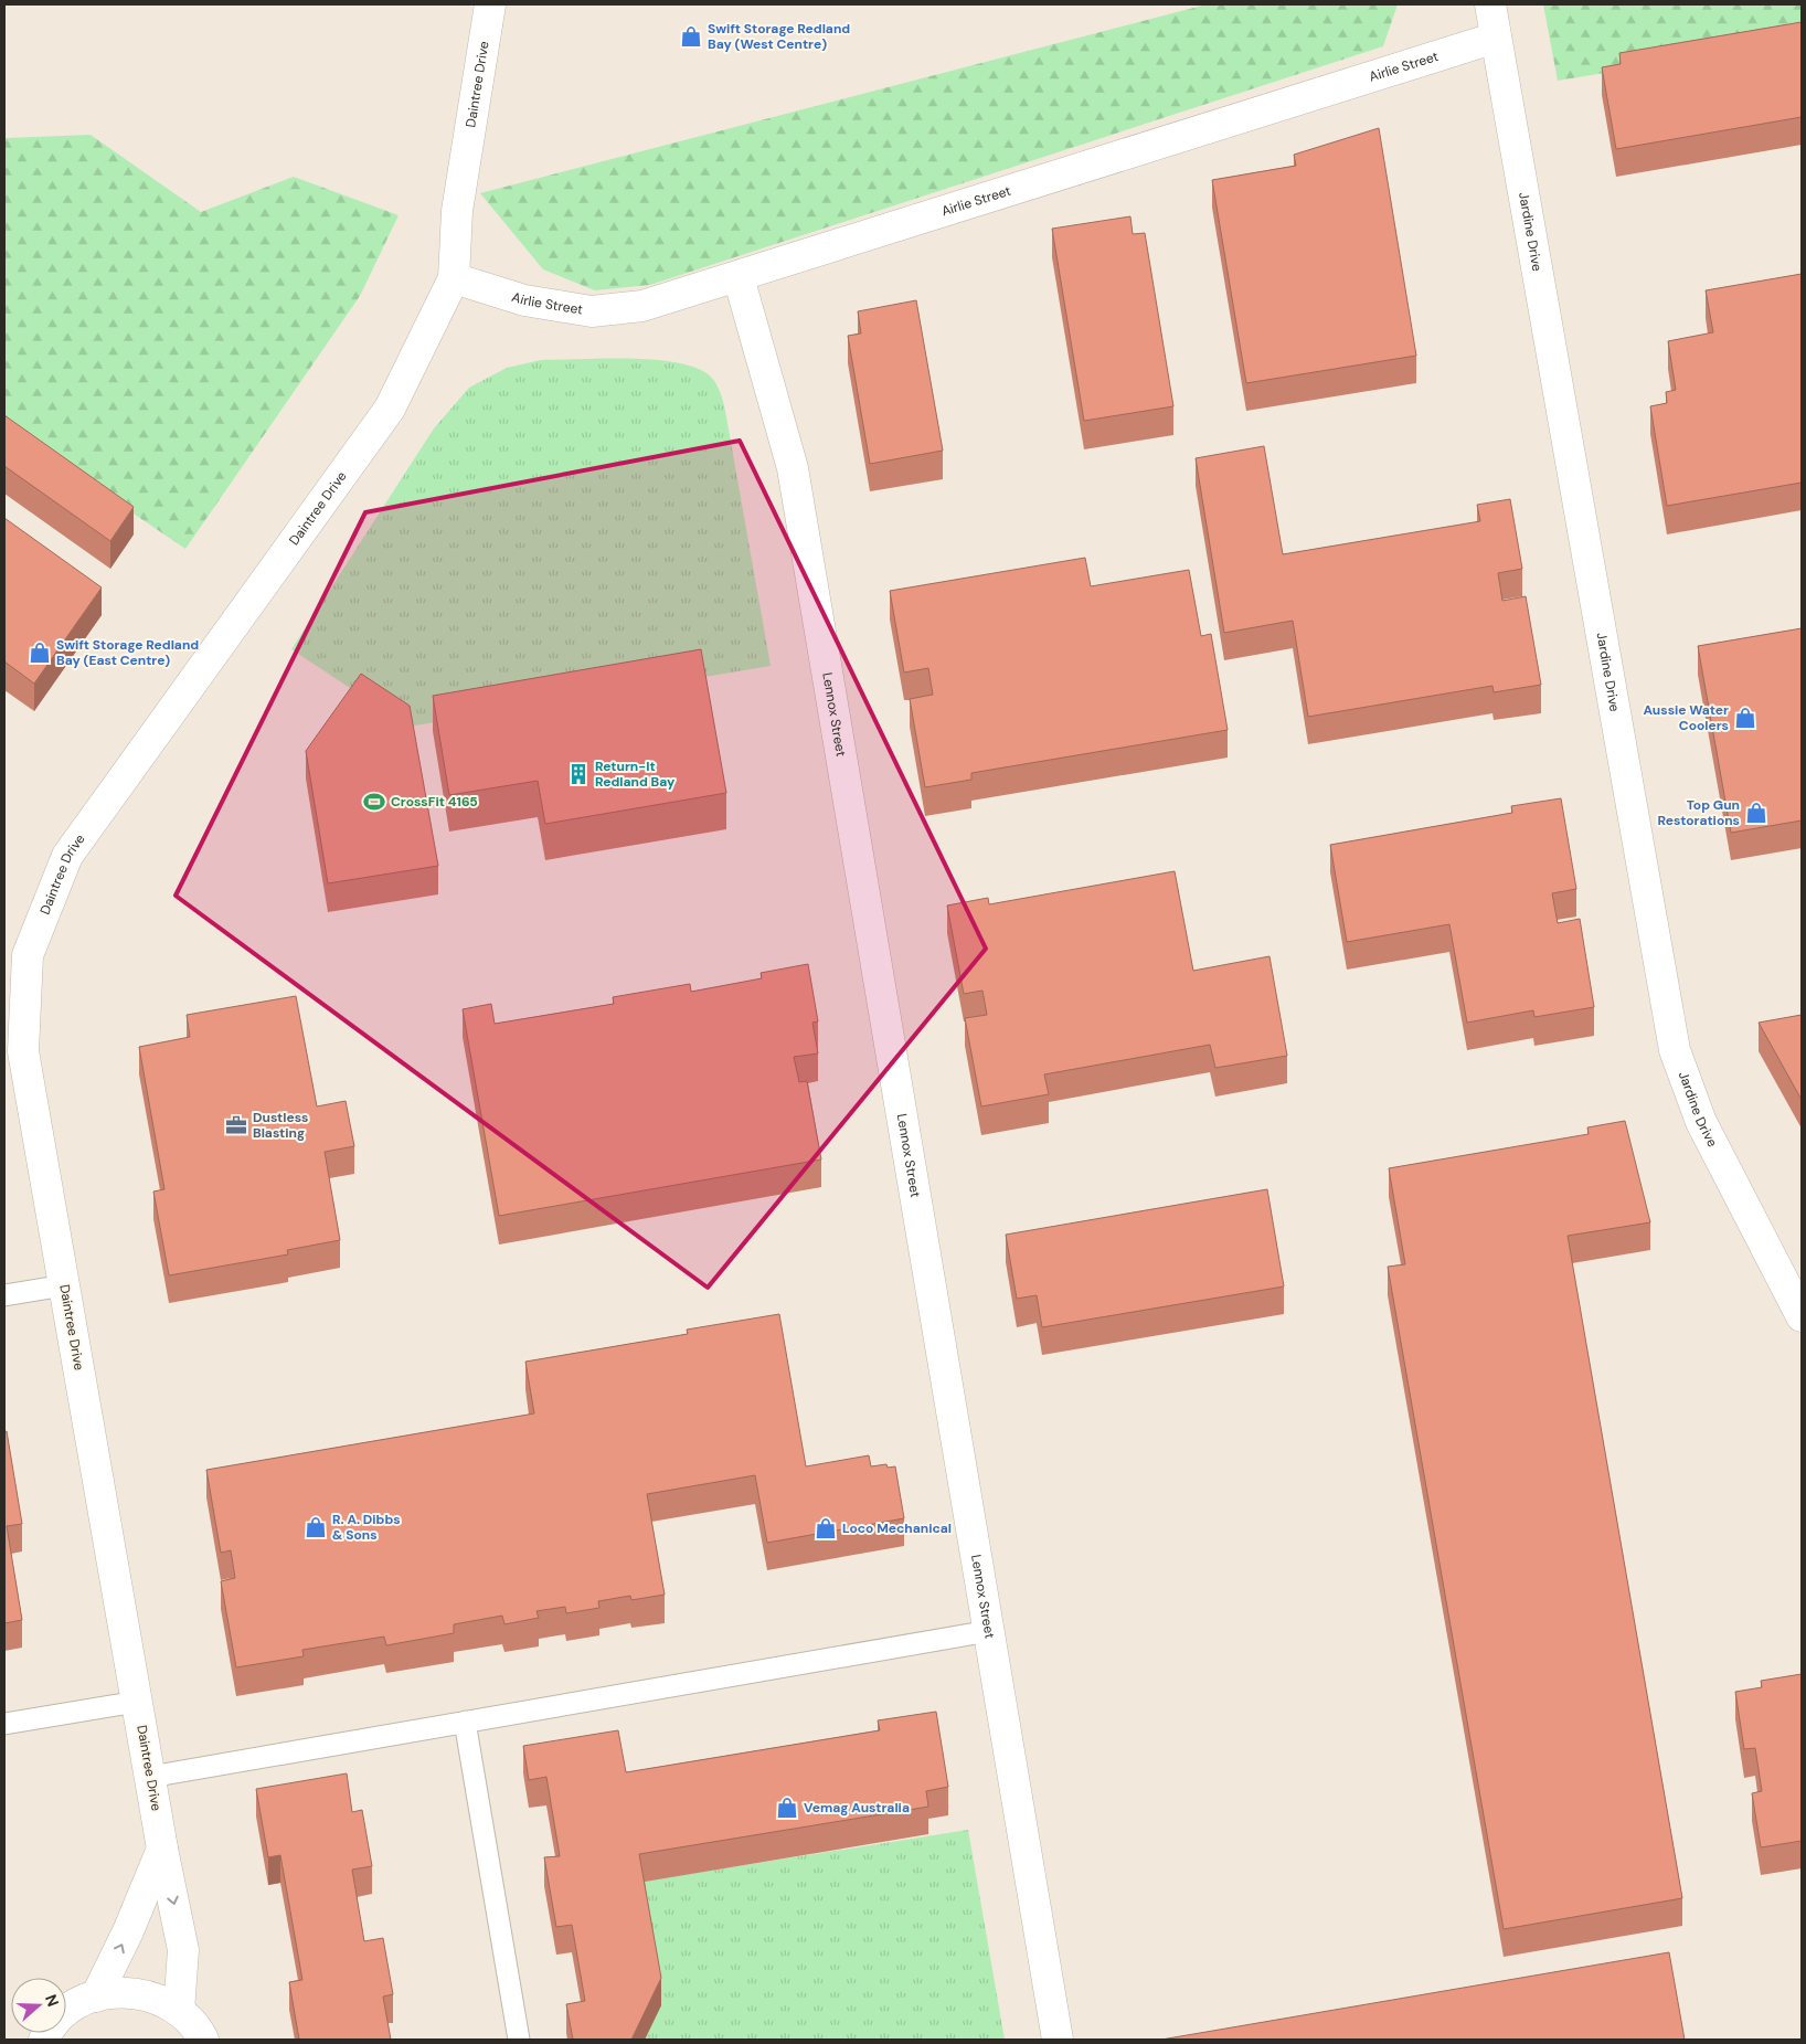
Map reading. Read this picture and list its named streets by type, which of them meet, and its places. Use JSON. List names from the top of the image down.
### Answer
{
  "streets": {
    "street": [
      "Airlie Street",
      "Daintree Drive",
      "Jardine Drive",
      "Lennox Street"
    ]
  },
  "crossings": [
    ["Airlie Street", "Daintree Drive"],
    ["Airlie Street", "Jardine Drive"],
    ["Airlie Street", "Lennox Street"]
  ],
  "places": {
    "shop": [
      "Swift Storage Redland Bay (West Centre)",
      "Swift Storage Redland Bay (East Centre)",
      "Aussie Water Coolers",
      "Top Gun Restorations",
      "R. A. Dibbs & Sons",
      "Loco Mechanical",
      "Vemag Australia"
    ],
    "building": ["Return-It Redland Bay"],
    "sports": ["CrossFit 4165"],
    "office": ["Dustless Blasting"]
  },
  "north": "right"
}
